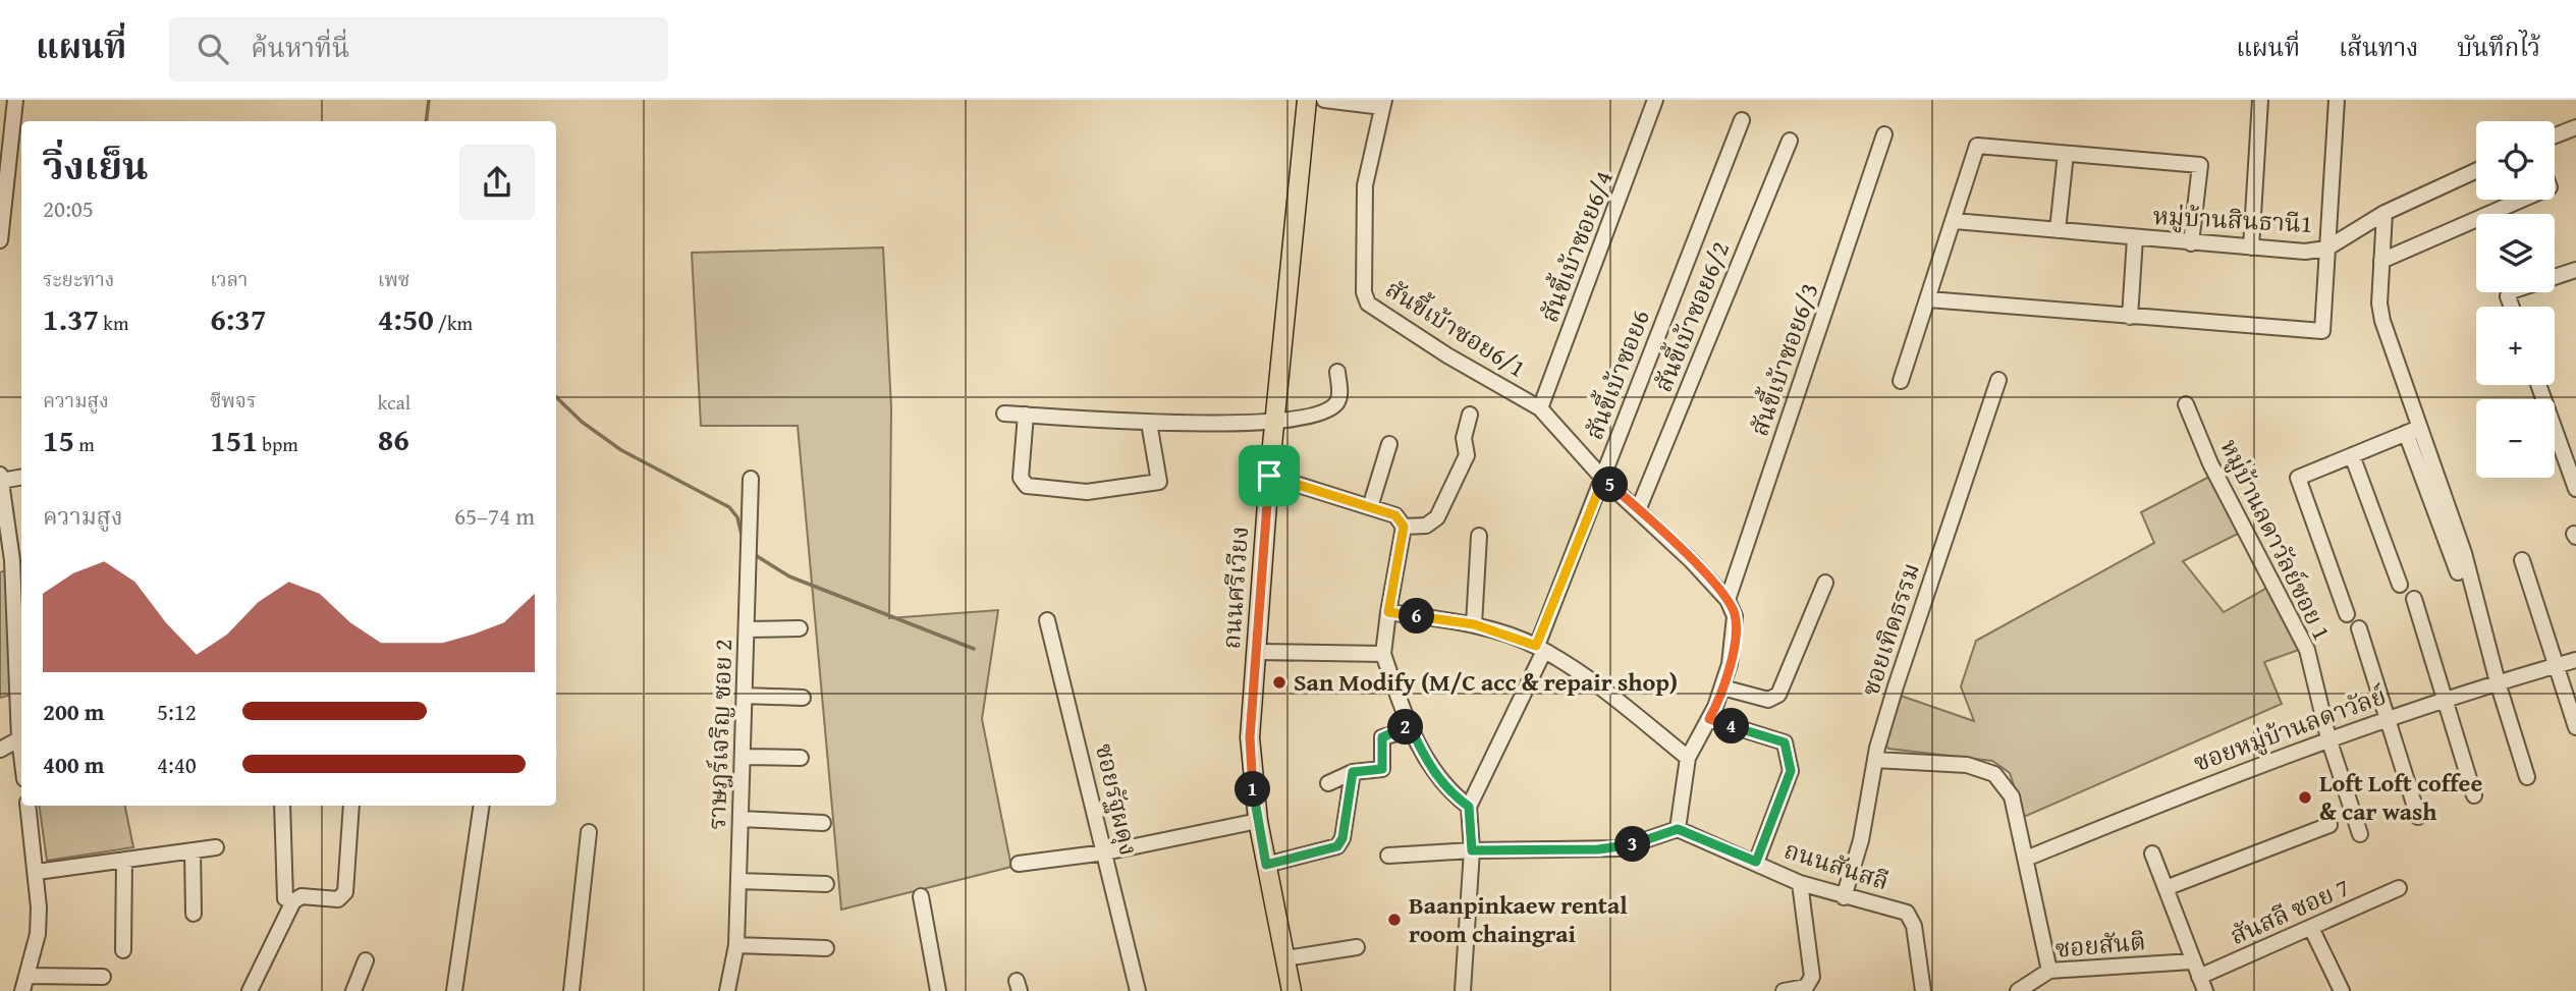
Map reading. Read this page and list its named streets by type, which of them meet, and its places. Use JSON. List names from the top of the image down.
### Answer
{
  "streets": {
    "main road": ["ถนนศรีเวียง"],
    "street": [
      "หมู่บ้านสินธานี1",
      "สันขี้เบ้าซอย6/4",
      "สันขี้เบ้าซอย6/2",
      "สันขี้เบ้าซอย6/1",
      "สันขี้เบ้าซอย6/3",
      "สันขี้เบ้าซอย6",
      "หมู่บ้านลดาวัลย์ซอย 1",
      "ซอยเทิดธรรม",
      "ซอยหมู่บ้านลดาวัลย์",
      "ราษฎร์เจริญ ซอย 2",
      "ซอยรัฐผดุง",
      "ถนนสันสลี",
      "สันสลี ซอย 7",
      "ซอยสันติ"
    ]
  },
  "crossings": [
    ["สันขี้เบ้าซอย6/4", "สันขี้เบ้าซอย6/1"],
    ["สันขี้เบ้าซอย6/2", "สันขี้เบ้าซอย6/1"],
    ["สันขี้เบ้าซอย6/1", "สันขี้เบ้าซอย6/3"],
    ["สันขี้เบ้าซอย6/1", "สันขี้เบ้าซอย6"],
    ["หมู่บ้านลดาวัลย์ซอย 1", "ซอยหมู่บ้านลดาวัลย์"],
    ["ซอยเทิดธรรม", "ถนนสันสลี"]
  ],
  "places": ["San Modify (M/C acc & repair shop)", "Loft Loft coffee & car wash", "Baanpinkaew rental room chaingrai"],
  "page": {
    "header": "แผนที่",
    "search": "ค้นหาที่นี่",
    "nav": ["แผนที่", "เส้นทาง", "บันทึกไว้"],
    "map_buttons": ["+", "−"],
    "heading": ["วิ่งเย็น", "20:05"],
    "stats": [
      ["ระยะทาง", "1.37 km"],
      ["เวลา", "6:37"],
      ["เพซ", "4:50 /km"],
      ["ความสูง", "15 m"],
      ["ชีพจร", "151 bpm"],
      ["kcal", "86"]
    ],
    "pins": [
      "5",
      "6",
      "4",
      "2",
      "1",
      "3"
    ],
    "chart": ["ความสูง", "65–74 m"],
    "list": [
      {
        "name": "200 m",
        "note": "5:12"
      },
      {
        "name": "400 m",
        "note": "4:40"
      }
    ]
  }
}
